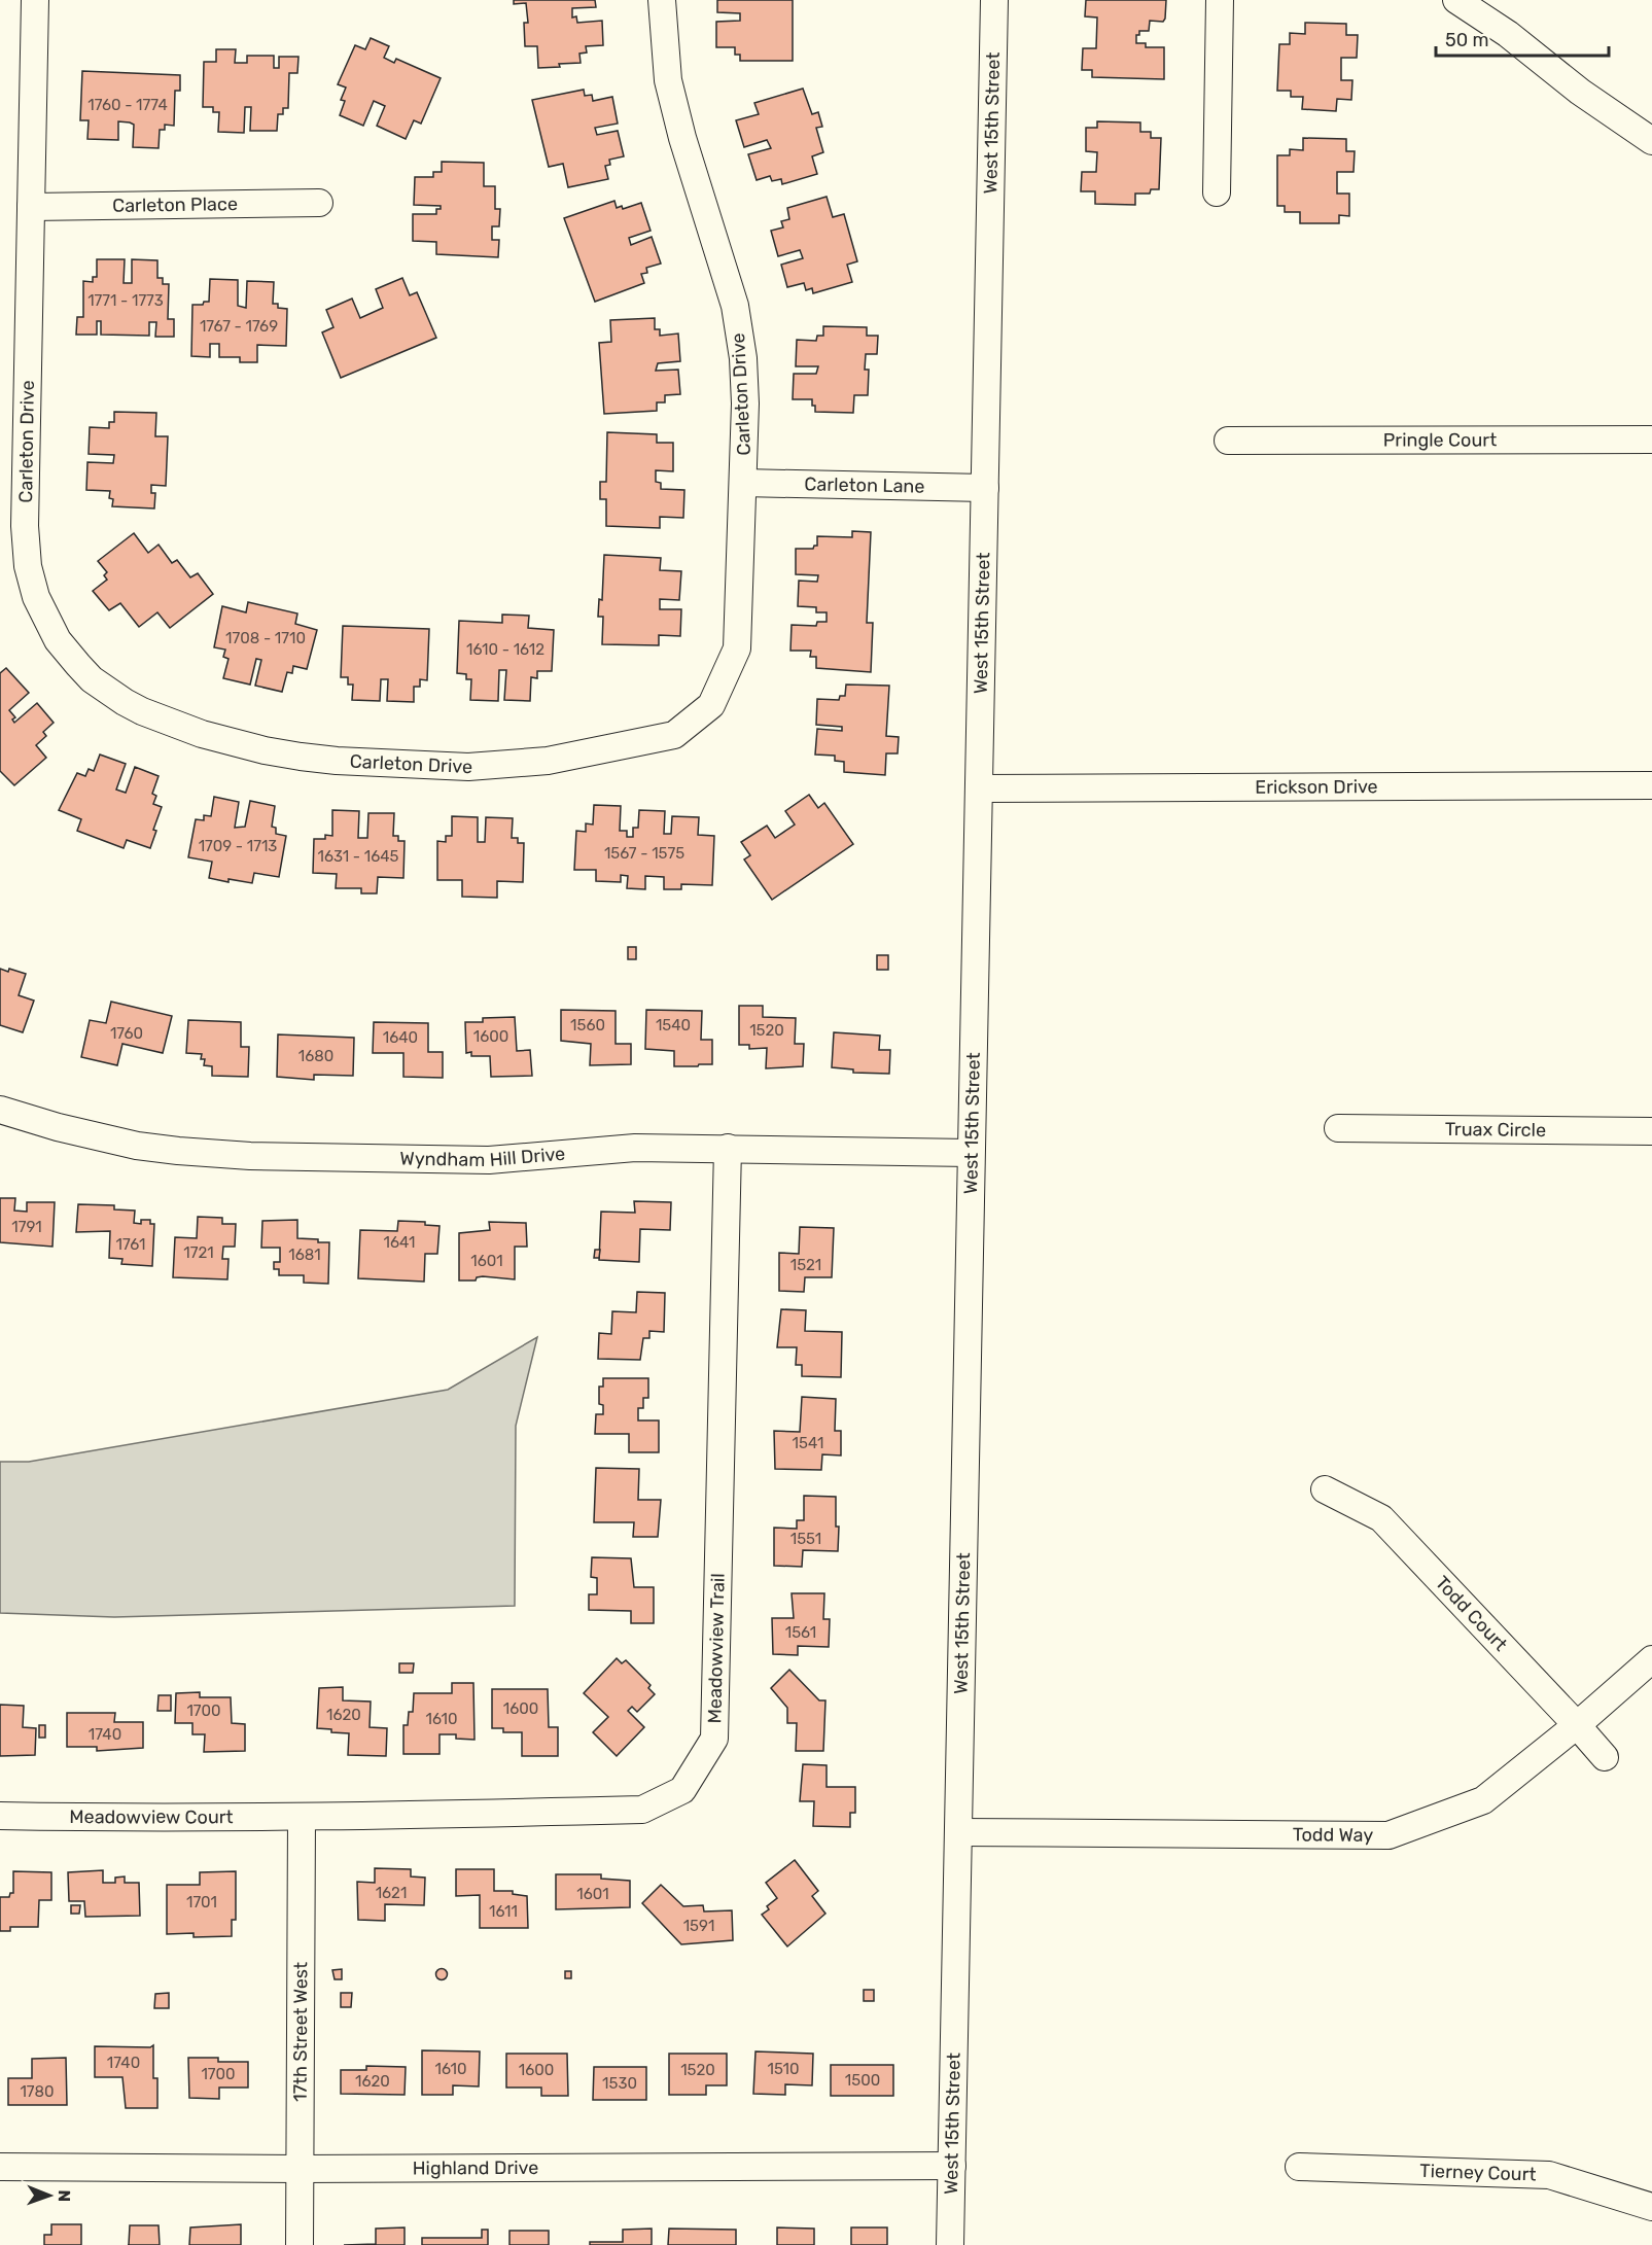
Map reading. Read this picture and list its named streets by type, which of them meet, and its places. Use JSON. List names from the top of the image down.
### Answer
{
  "streets": {
    "street": [
      "West 15th Street",
      "Carleton Place",
      "Carleton Drive",
      "Pringle Court",
      "Carleton Lane",
      "Erickson Drive",
      "Truax Circle",
      "Wyndham Hill Drive",
      "Todd Court",
      "Meadowview Trail",
      "Meadowview Court",
      "Todd Way",
      "17th Street West",
      "Highland Drive",
      "Tierney Court"
    ]
  },
  "crossings": [
    ["West 15th Street", "Carleton Lane"],
    ["West 15th Street", "Erickson Drive"],
    ["West 15th Street", "Wyndham Hill Drive"],
    ["West 15th Street", "Todd Way"],
    ["West 15th Street", "Highland Drive"],
    ["Carleton Place", "Carleton Drive"],
    ["Carleton Drive", "Carleton Lane"],
    ["Wyndham Hill Drive", "Meadowview Trail"],
    ["Todd Court", "Todd Way"],
    ["Meadowview Trail", "Meadowview Court"],
    ["Meadowview Trail", "17th Street West"],
    ["Meadowview Court", "17th Street West"],
    ["17th Street West", "Highland Drive"]
  ],
  "house_numbers": [
    "1760 - 1774",
    "1771 - 1773",
    "1767 - 1769",
    "1708 - 1710",
    "1610 - 1612",
    "1709 - 1713",
    "1567 - 1575",
    "1631 - 1645",
    "1560",
    "1540",
    "1520",
    "1760",
    "1600",
    "1640",
    "1680",
    "1791",
    "1641",
    "1761",
    "1721",
    "1681",
    "1601",
    "1521",
    "1541",
    "1551",
    "1561",
    "1600",
    "1700",
    "1620",
    "1610",
    "1740",
    "1621",
    "1601",
    "1701",
    "1611",
    "1591",
    "1740",
    "1610",
    "1510",
    "1600",
    "1520",
    "1700",
    "1500",
    "1620",
    "1530",
    "1780"
  ],
  "scale_bar": "50 m",
  "north": "right"
}
